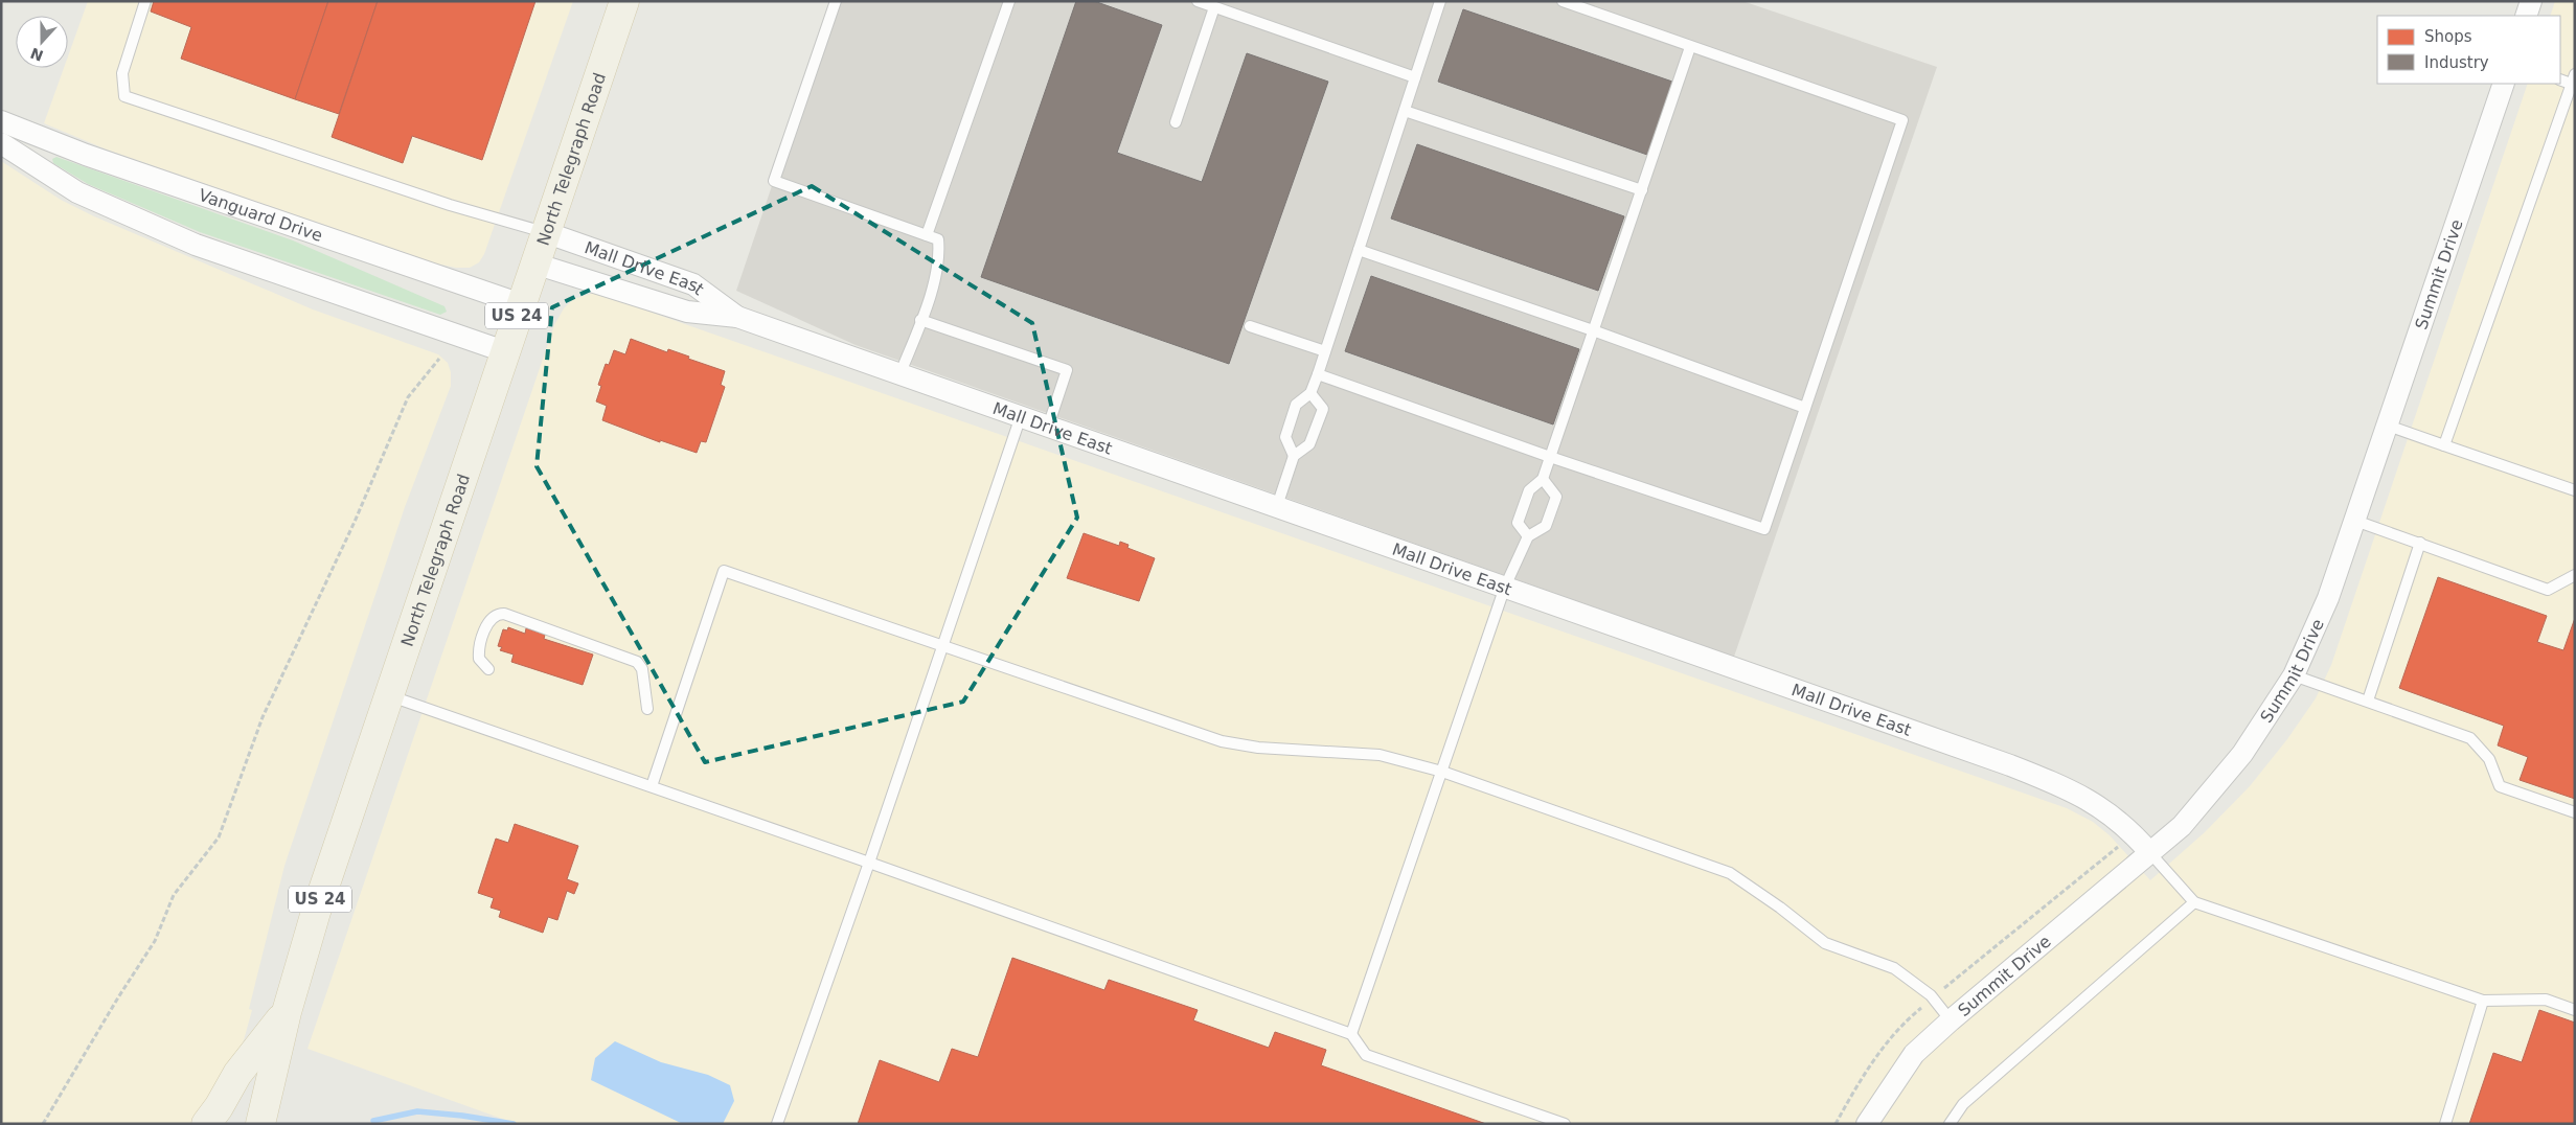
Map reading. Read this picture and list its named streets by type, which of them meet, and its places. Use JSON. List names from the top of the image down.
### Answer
{
  "streets": {
    "main road": ["North Telegraph Road", "US 24"],
    "street": ["Vanguard Drive", "Mall Drive East", "Summit Drive"]
  },
  "crossings": [
    ["North Telegraph Road", "Vanguard Drive"],
    ["North Telegraph Road", "Mall Drive East"],
    ["Mall Drive East", "Summit Drive"]
  ],
  "legend": ["Shops", "Industry"],
  "north": "bottom"
}
